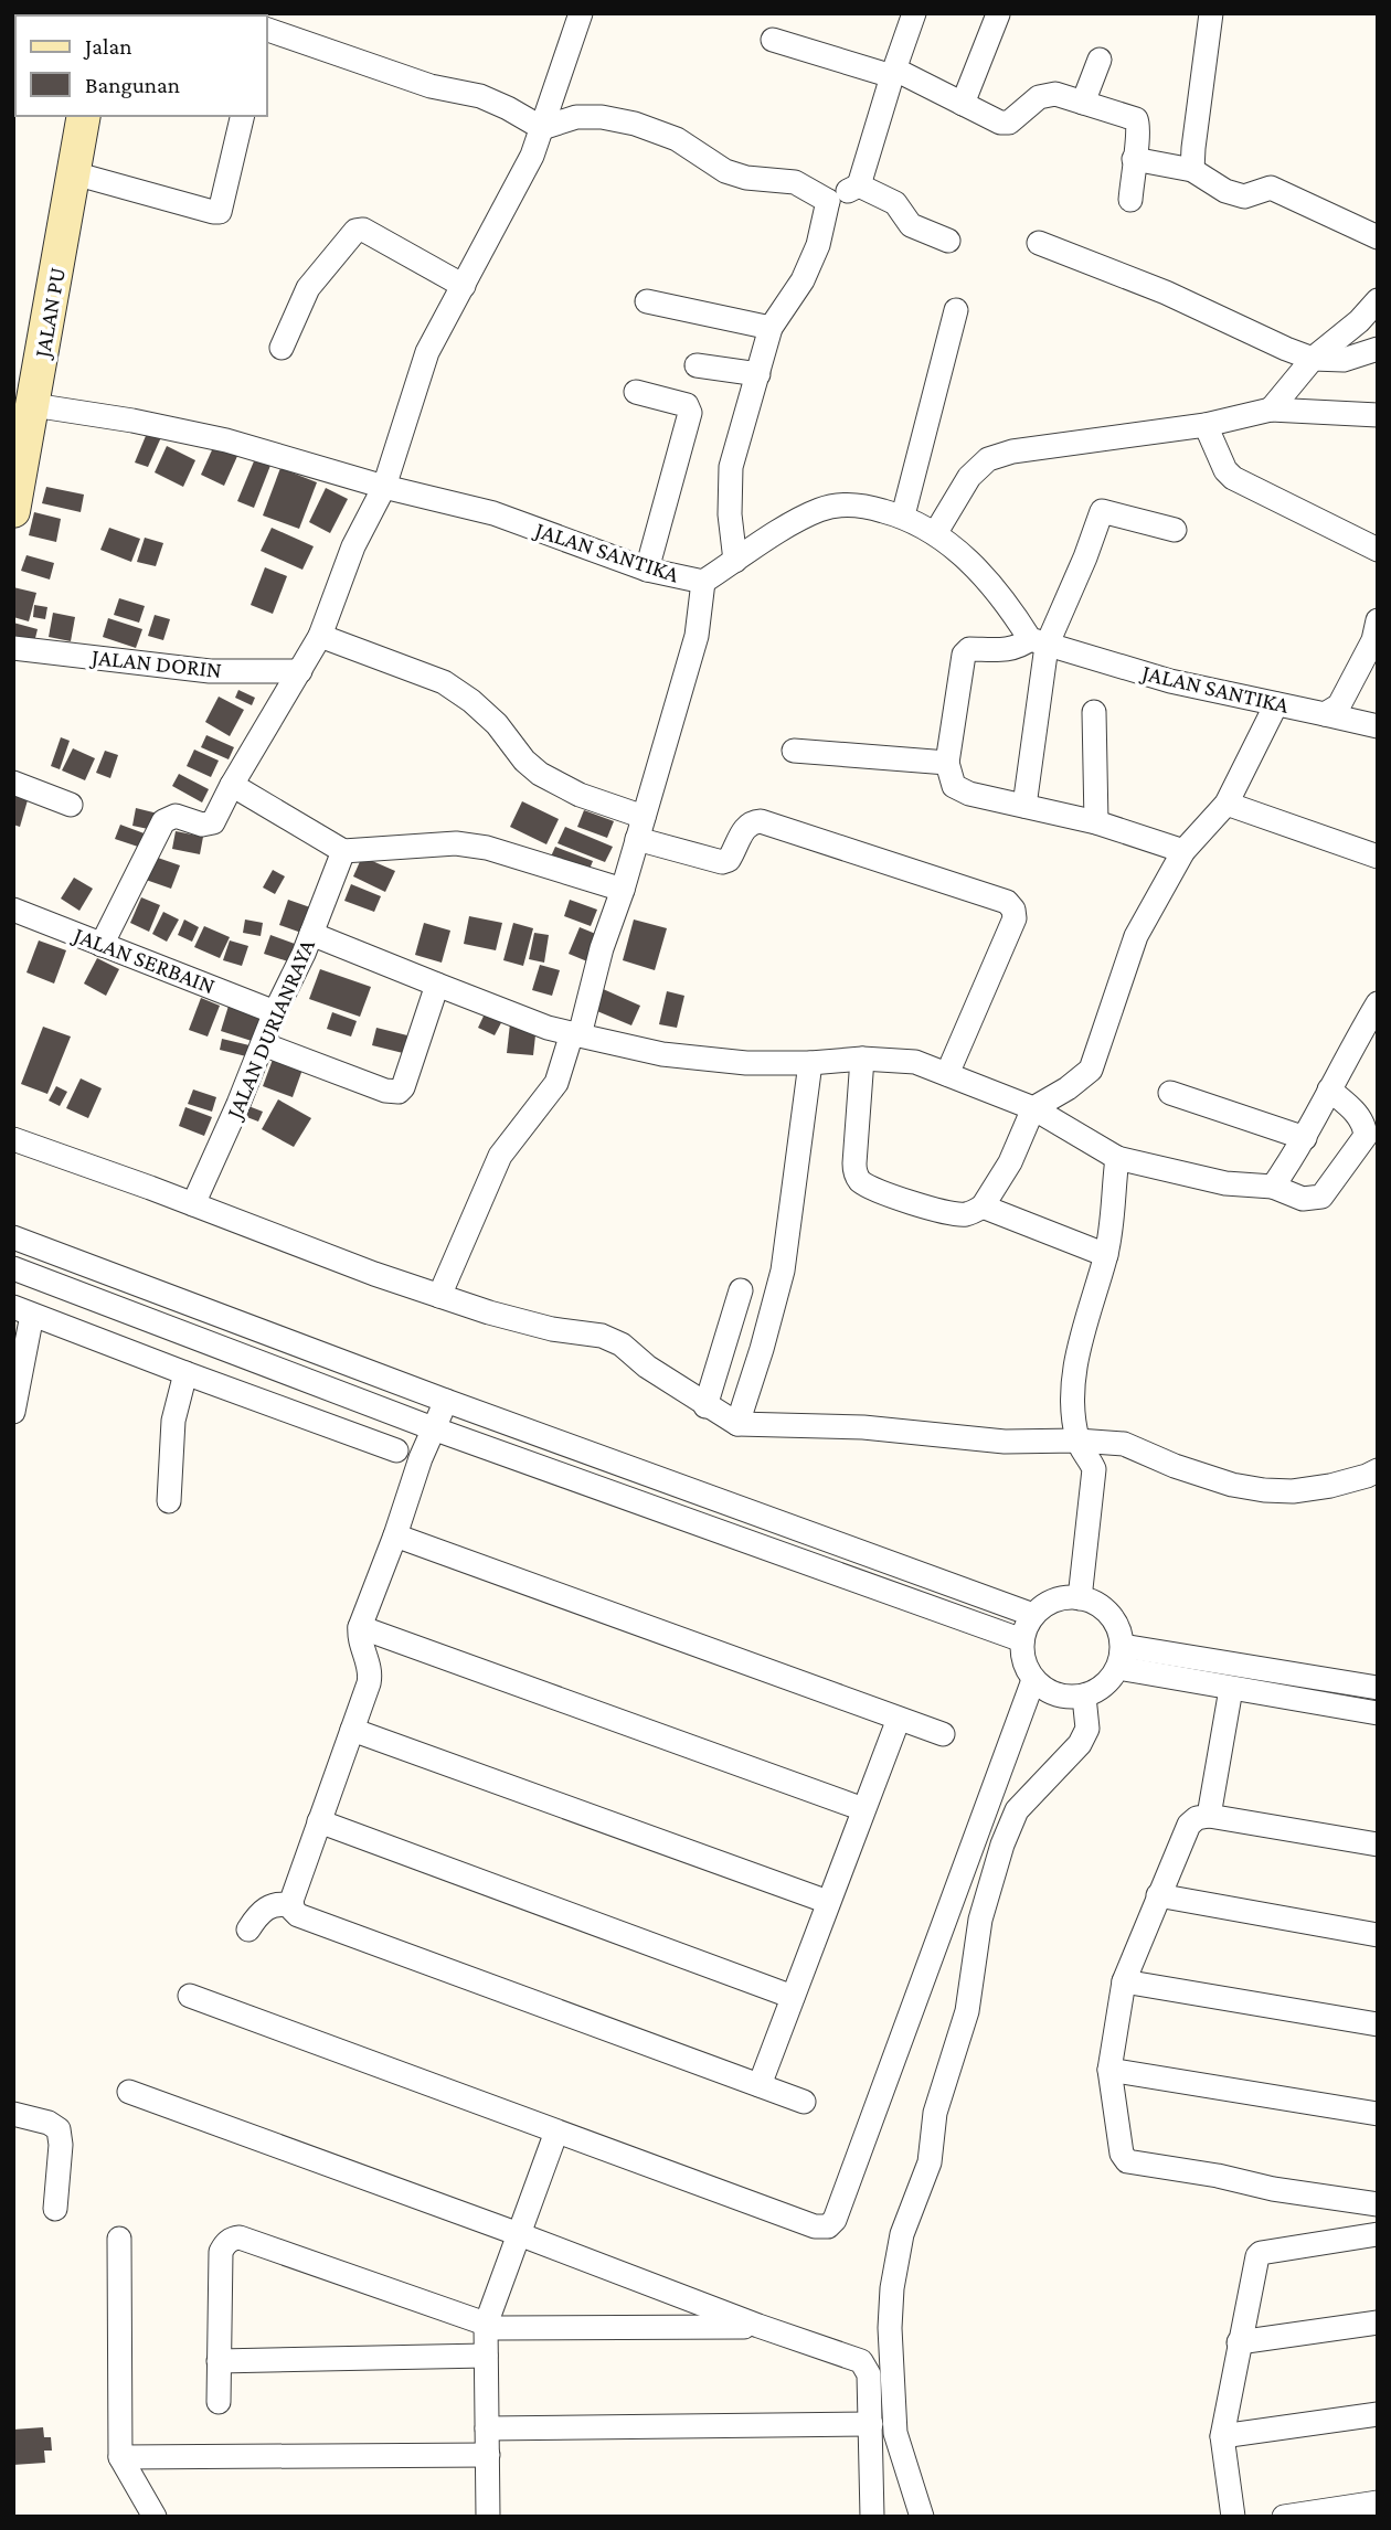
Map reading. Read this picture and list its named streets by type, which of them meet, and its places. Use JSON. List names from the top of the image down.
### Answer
{
  "streets": {
    "street": [
      "JALAN PU",
      "JALAN SANTIKA",
      "JALAN DORIN",
      "JALAN SERBAIN",
      "JALAN DURIANRAYA"
    ]
  },
  "crossings": [
    ["JALAN PU", "JALAN SANTIKA"],
    ["JALAN SERBAIN", "JALAN DURIANRAYA"]
  ],
  "legend": ["Jalan", "Bangunan"]
}
